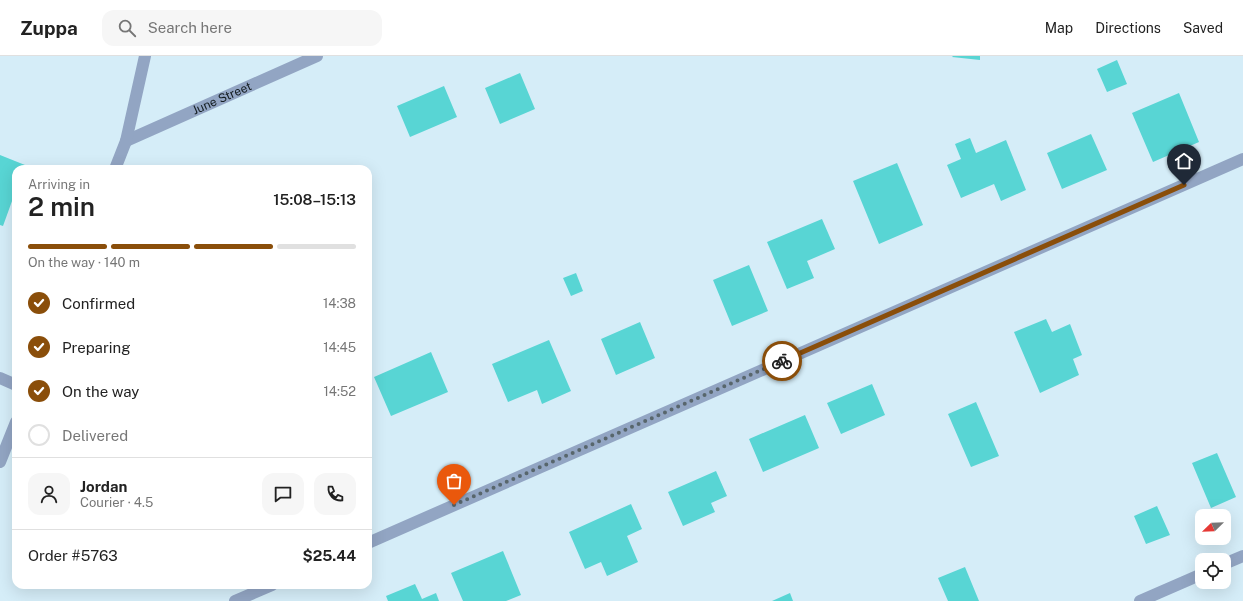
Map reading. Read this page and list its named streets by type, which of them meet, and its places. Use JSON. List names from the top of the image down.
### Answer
{
  "streets": {
    "street": ["June Street"]
  },
  "north": "bottom left",
  "page": {
    "header": "Zuppa",
    "search": "Search here",
    "nav": ["Map", "Directions", "Saved"],
    "heading": ["2 min", "Arriving in", "15:08–15:13"],
    "panel": [
      "Jordan",
      "Courier · 4.5",
      "Order #5763",
      "$25.44"
    ],
    "bar": "On the way · 140 m",
    "list": [
      ["Confirmed", "14:38"],
      ["Preparing", "14:45"],
      ["On the way", "14:52"],
      "Delivered"
    ]
  }
}
